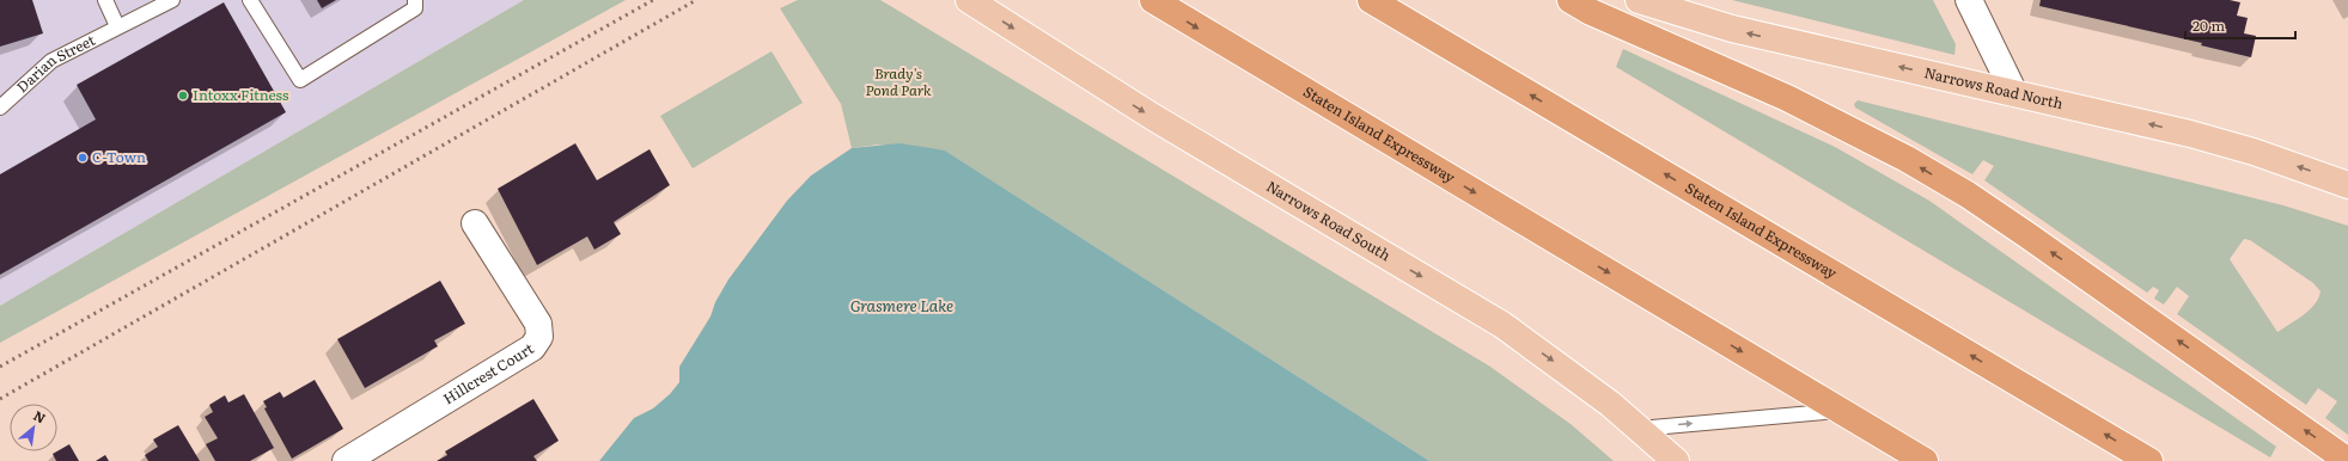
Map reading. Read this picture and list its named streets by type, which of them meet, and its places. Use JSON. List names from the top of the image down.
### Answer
{
  "streets": {
    "highway": ["Staten Island Expressway"],
    "main road": ["Narrows Road North", "Narrows Road South"],
    "street": ["Hillcrest Court"],
    "lane": ["Darian Street"]
  },
  "one_way": ["Narrows Road North", "Narrows Road South"],
  "water": ["Grasmere Lake"],
  "parks": ["Brady's Pond Park"],
  "places": ["Intoxx Fitness", "C-Town"],
  "scale_bar": "20 m",
  "north": "top right"
}
